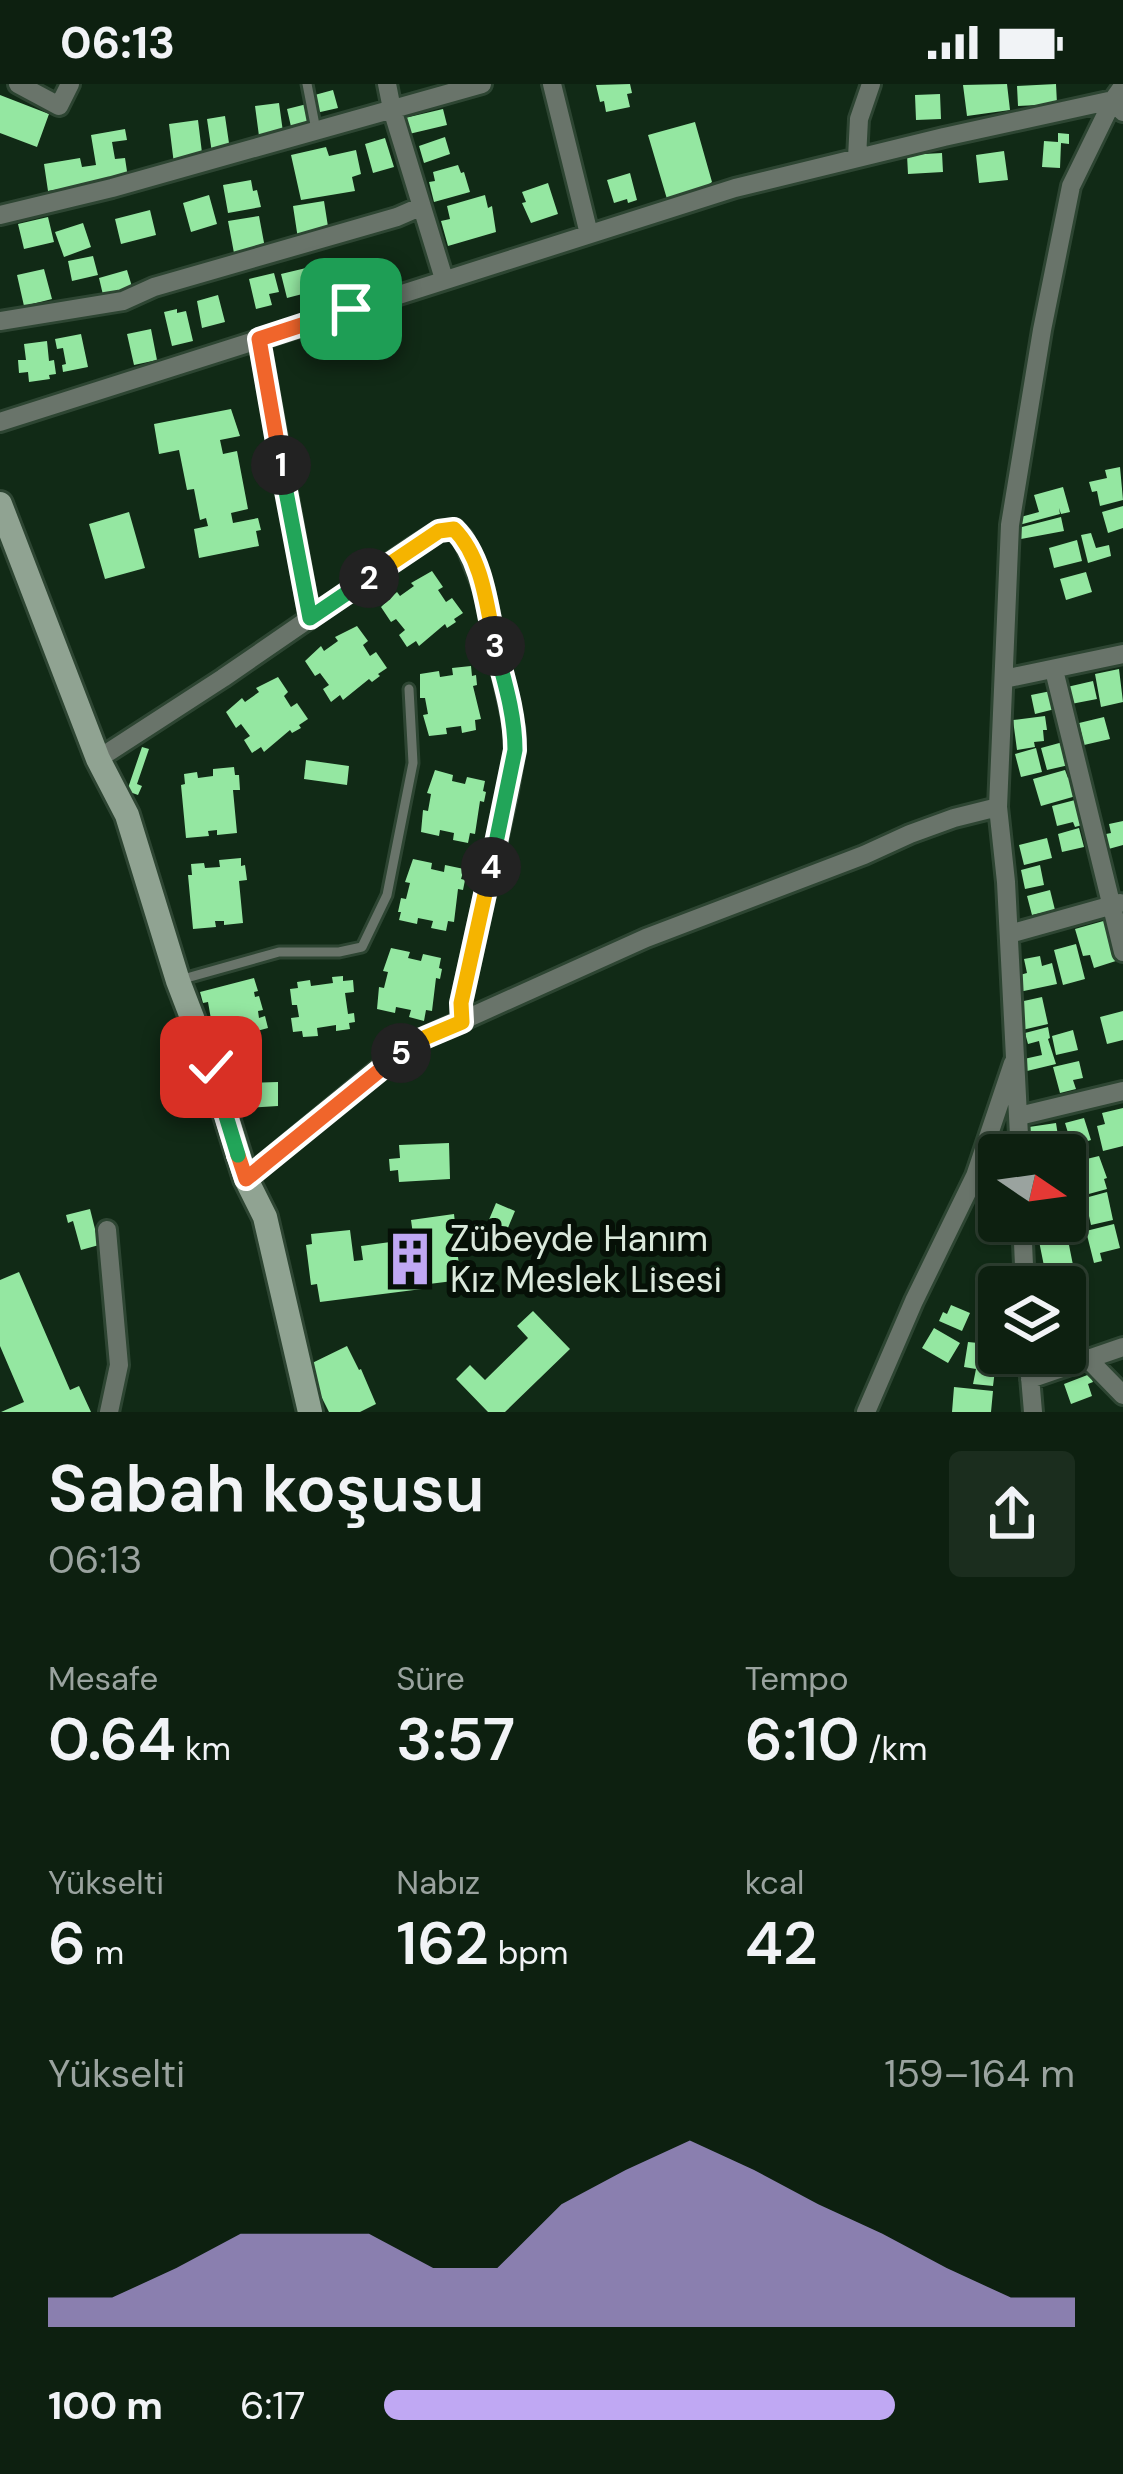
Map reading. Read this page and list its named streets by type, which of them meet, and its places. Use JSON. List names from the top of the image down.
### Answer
{
  "places": {
    "building": ["Zübeyde Hanım Kız Meslek Lisesi"]
  },
  "north": "right",
  "page": {
    "status": "06:13",
    "pins": [
      "1",
      "2",
      "3",
      "4",
      "5"
    ],
    "heading": ["Sabah koşusu", "06:13"],
    "stats": [
      ["Mesafe", "0.64 km"],
      ["Süre", "3:57"],
      ["Tempo", "6:10 /km"],
      ["Yükselti", "6 m"],
      ["Nabız", "162 bpm"],
      ["kcal", "42"]
    ],
    "chart": ["Yükselti", "159–164 m"],
    "list": [
      {
        "name": "100 m",
        "note": "6:17"
      }
    ]
  }
}
